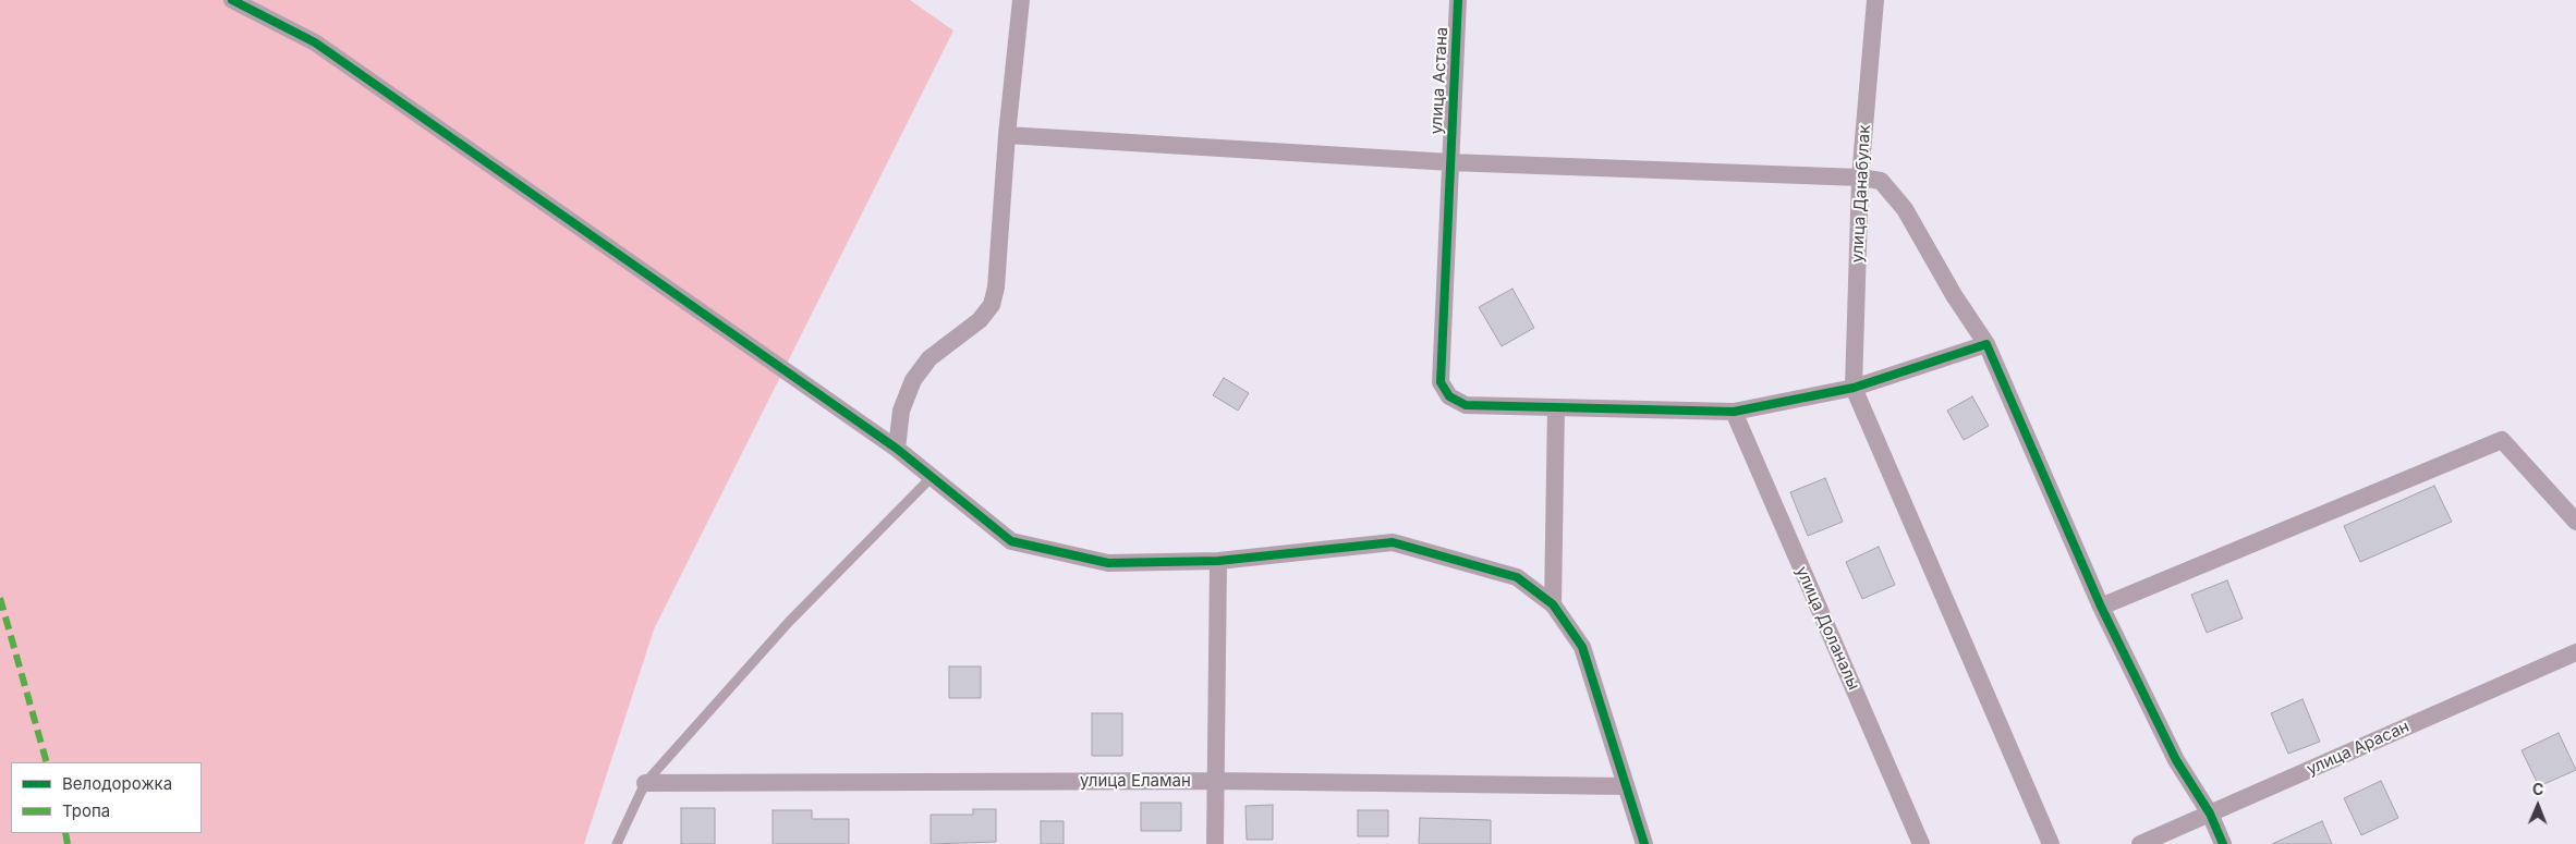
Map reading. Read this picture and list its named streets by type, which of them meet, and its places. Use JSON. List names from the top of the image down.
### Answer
{
  "streets": {
    "street": [
      "улица Астана",
      "улица Данабулак",
      "улица Доланалы",
      "улица Арасан",
      "улица Еламан"
    ]
  },
  "crossings": [
    ["улица Астана", "улица Данабулак"],
    ["улица Астана", "улица Доланалы"]
  ],
  "legend": ["Велодорожка", "Тропа"],
  "north": "top"
}
